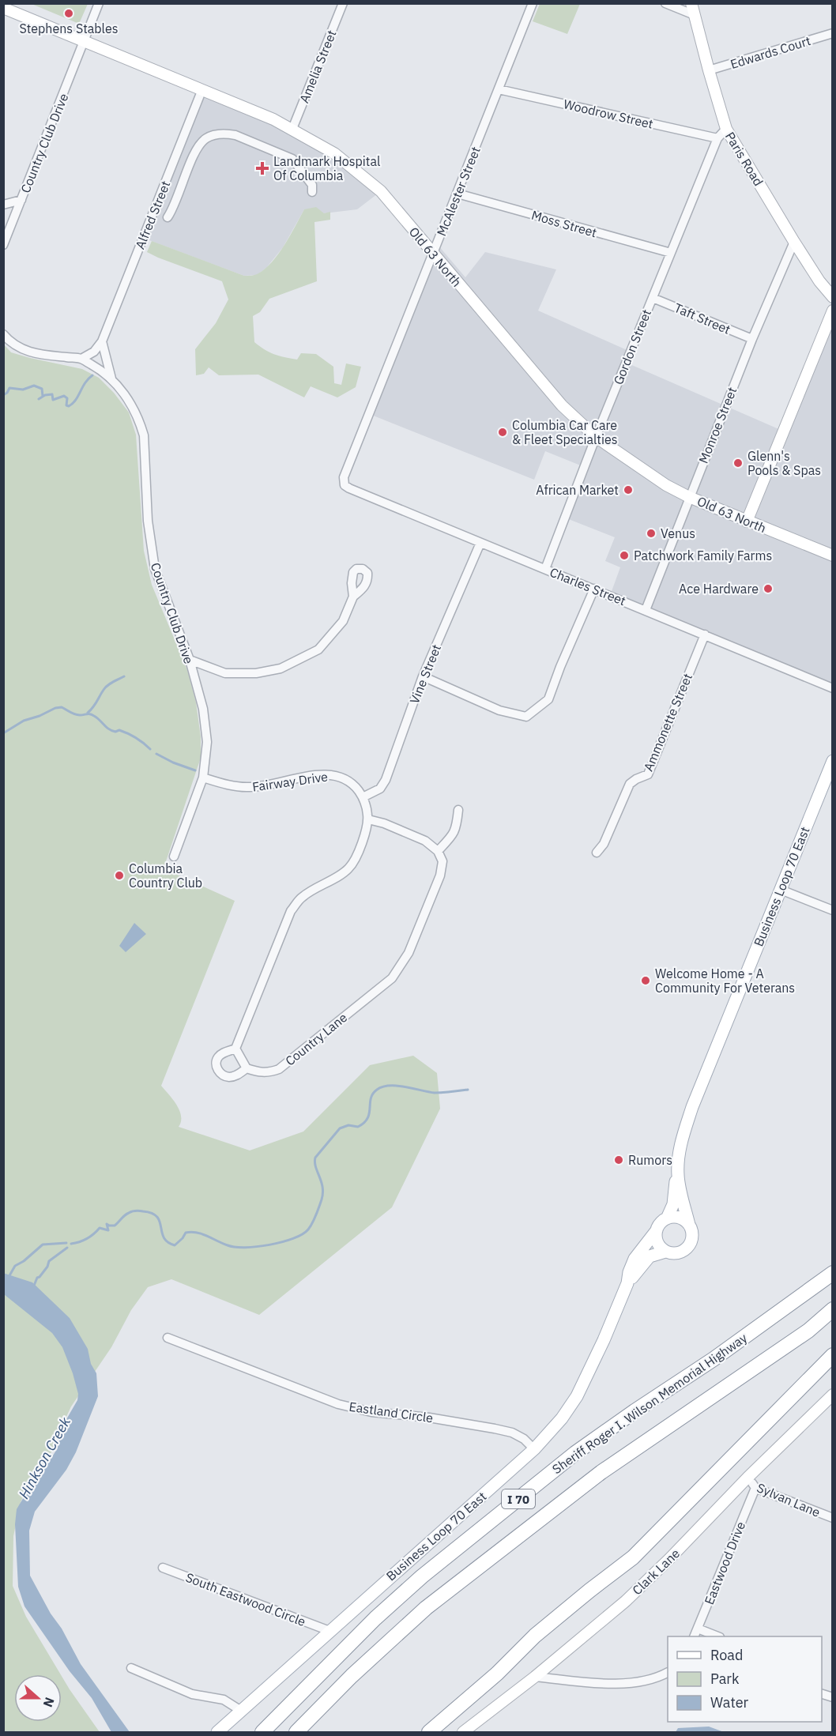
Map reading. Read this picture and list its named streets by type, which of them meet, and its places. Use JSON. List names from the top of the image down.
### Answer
{
  "streets": {
    "highway": ["Sheriff Roger I. Wilson Memorial Highway", "I 70"],
    "main road": [
      "Paris Road",
      "Old 63 North",
      "Business Loop 70 East",
      "Clark Lane"
    ],
    "street": [
      "Edwards Court",
      "Amelia Street",
      "Woodrow Street",
      "Country Club Drive",
      "McAlester Street",
      "Alfred Street",
      "Moss Street",
      "Taft Street",
      "Gordon Street",
      "Monroe Street",
      "Charles Street",
      "Vine Street",
      "Ammonette Street",
      "Fairway Drive",
      "Country Lane",
      "Eastland Circle",
      "Sylvan Lane",
      "Eastwood Drive",
      "South Eastwood Circle"
    ]
  },
  "crossings": [
    ["Edwards Court", "Paris Road"],
    ["Amelia Street", "Old 63 North"],
    ["Woodrow Street", "McAlester Street"],
    ["Woodrow Street", "Gordon Street"],
    ["Country Club Drive", "Alfred Street"],
    ["Country Club Drive", "Old 63 North"],
    ["Country Club Drive", "Fairway Drive"],
    ["Paris Road", "Gordon Street"],
    ["Paris Road", "Monroe Street"],
    ["McAlester Street", "Moss Street"],
    ["McAlester Street", "Old 63 North"],
    ["McAlester Street", "Charles Street"],
    ["Alfred Street", "Old 63 North"],
    ["Moss Street", "Gordon Street"],
    ["Old 63 North", "Gordon Street"],
    ["Old 63 North", "Monroe Street"],
    ["Taft Street", "Gordon Street"],
    ["Taft Street", "Monroe Street"],
    ["Gordon Street", "Charles Street"],
    ["Monroe Street", "Charles Street"],
    ["Charles Street", "Vine Street"],
    ["Charles Street", "Ammonette Street"],
    ["Vine Street", "Fairway Drive"],
    ["Business Loop 70 East", "Eastland Circle"],
    ["Business Loop 70 East", "South Eastwood Circle"],
    ["Sylvan Lane", "Eastwood Drive"],
    ["Sylvan Lane", "Clark Lane"]
  ],
  "water": ["Hinkson Creek"],
  "places": {
    "other": [
      "Stephens Stables",
      "Columbia Car Care & Fleet Specialties",
      "Glenn's Pools & Spas",
      "African Market",
      "Venus",
      "Patchwork Family Farms",
      "Ace Hardware",
      "Columbia Country Club",
      "Welcome Home - A Community For Veterans",
      "Rumors"
    ],
    "health": ["Landmark Hospital Of Columbia"]
  },
  "legend": ["Road", "Park", "Water"],
  "north": "right"
}
